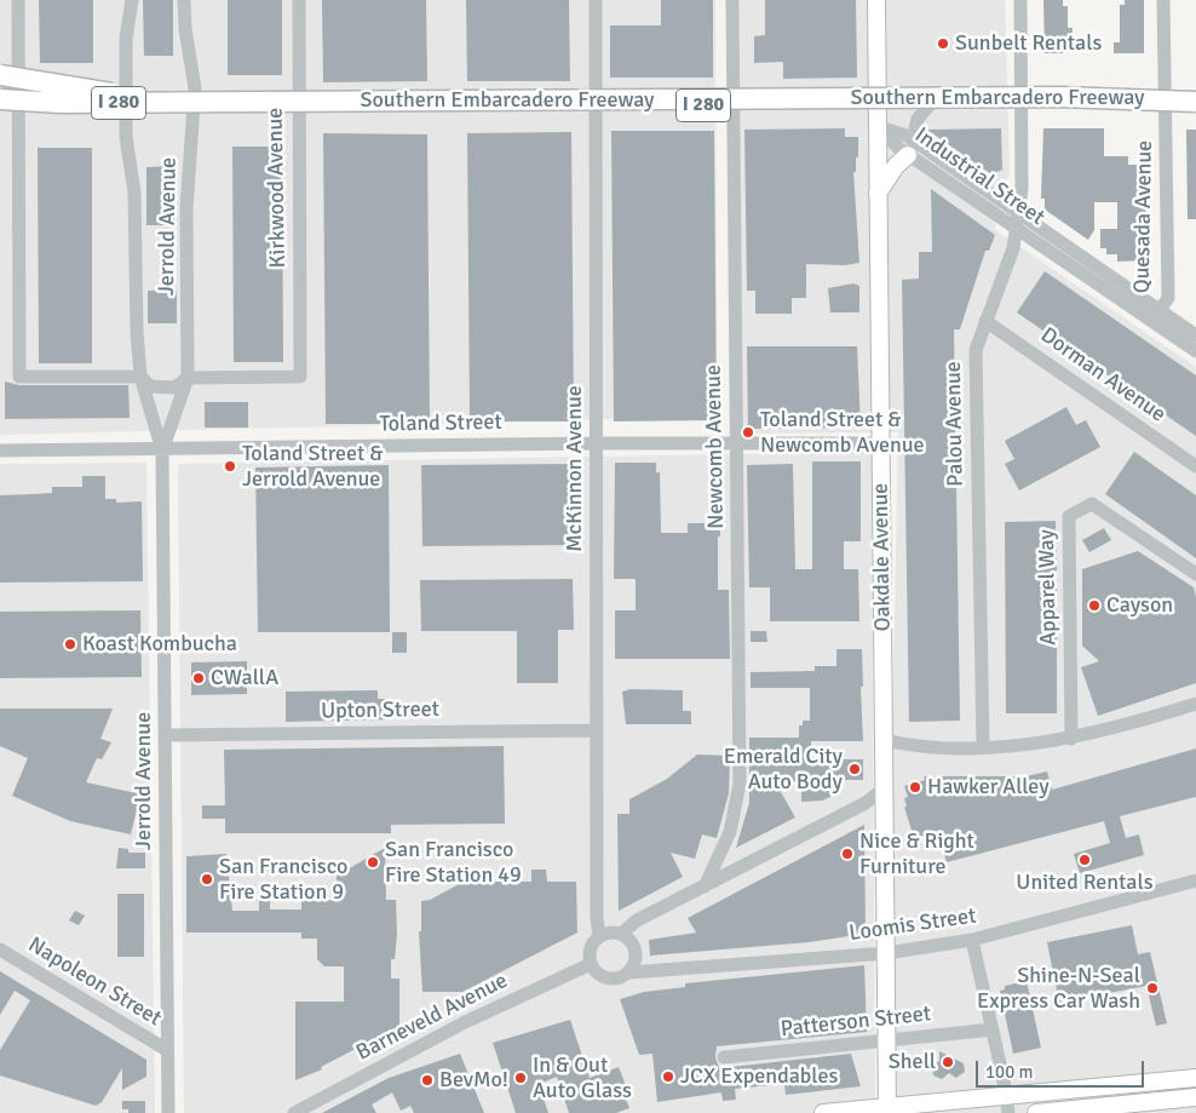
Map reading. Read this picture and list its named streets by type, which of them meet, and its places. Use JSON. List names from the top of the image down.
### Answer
{
  "streets": {
    "highway": ["Southern Embarcadero Freeway", "I 280"],
    "main road": ["Oakdale Avenue"],
    "street": [
      "Industrial Street",
      "Kirkwood Avenue",
      "Quesada Avenue",
      "Jerrold Avenue",
      "Dorman Avenue",
      "Toland Street",
      "Palou Avenue",
      "Newcomb Avenue",
      "McKinnon Avenue",
      "Apparel Way",
      "Upton Street",
      "Loomis Street",
      "Napoleon Street",
      "Barneveld Avenue",
      "Patterson Street"
    ]
  },
  "crossings": [
    ["Industrial Street", "Quesada Avenue"],
    ["Industrial Street", "Palou Avenue"],
    ["Industrial Street", "Oakdale Avenue"],
    ["Kirkwood Avenue", "Jerrold Avenue"],
    ["Jerrold Avenue", "Toland Street"],
    ["Jerrold Avenue", "Upton Street"],
    ["Jerrold Avenue", "Napoleon Street"],
    ["Dorman Avenue", "Palou Avenue"],
    ["Toland Street", "Newcomb Avenue"],
    ["Toland Street", "McKinnon Avenue"],
    ["Toland Street", "Oakdale Avenue"],
    ["McKinnon Avenue", "Upton Street"],
    ["McKinnon Avenue", "Loomis Street"],
    ["McKinnon Avenue", "Barneveld Avenue"],
    ["Oakdale Avenue", "Loomis Street"],
    ["Oakdale Avenue", "Patterson Street"],
    ["Loomis Street", "Barneveld Avenue"]
  ],
  "places": [
    "Sunbelt Rentals",
    "Toland Street & Newcomb Avenue",
    "Toland Street & Jerrold Avenue",
    "Cayson",
    "Koast Kombucha",
    "CWallA",
    "Emerald City Auto Body",
    "Hawker Alley",
    "Nice & Right Furniture",
    "United Rentals",
    "San Francisco Fire Station 49",
    "San Francisco Fire Station 9",
    "Shine-N-Seal Express Car Wash",
    "Shell",
    "JCX Expendables",
    "In & Out Auto Glass",
    "BevMo!"
  ],
  "scale_bar": "100 m"
}
